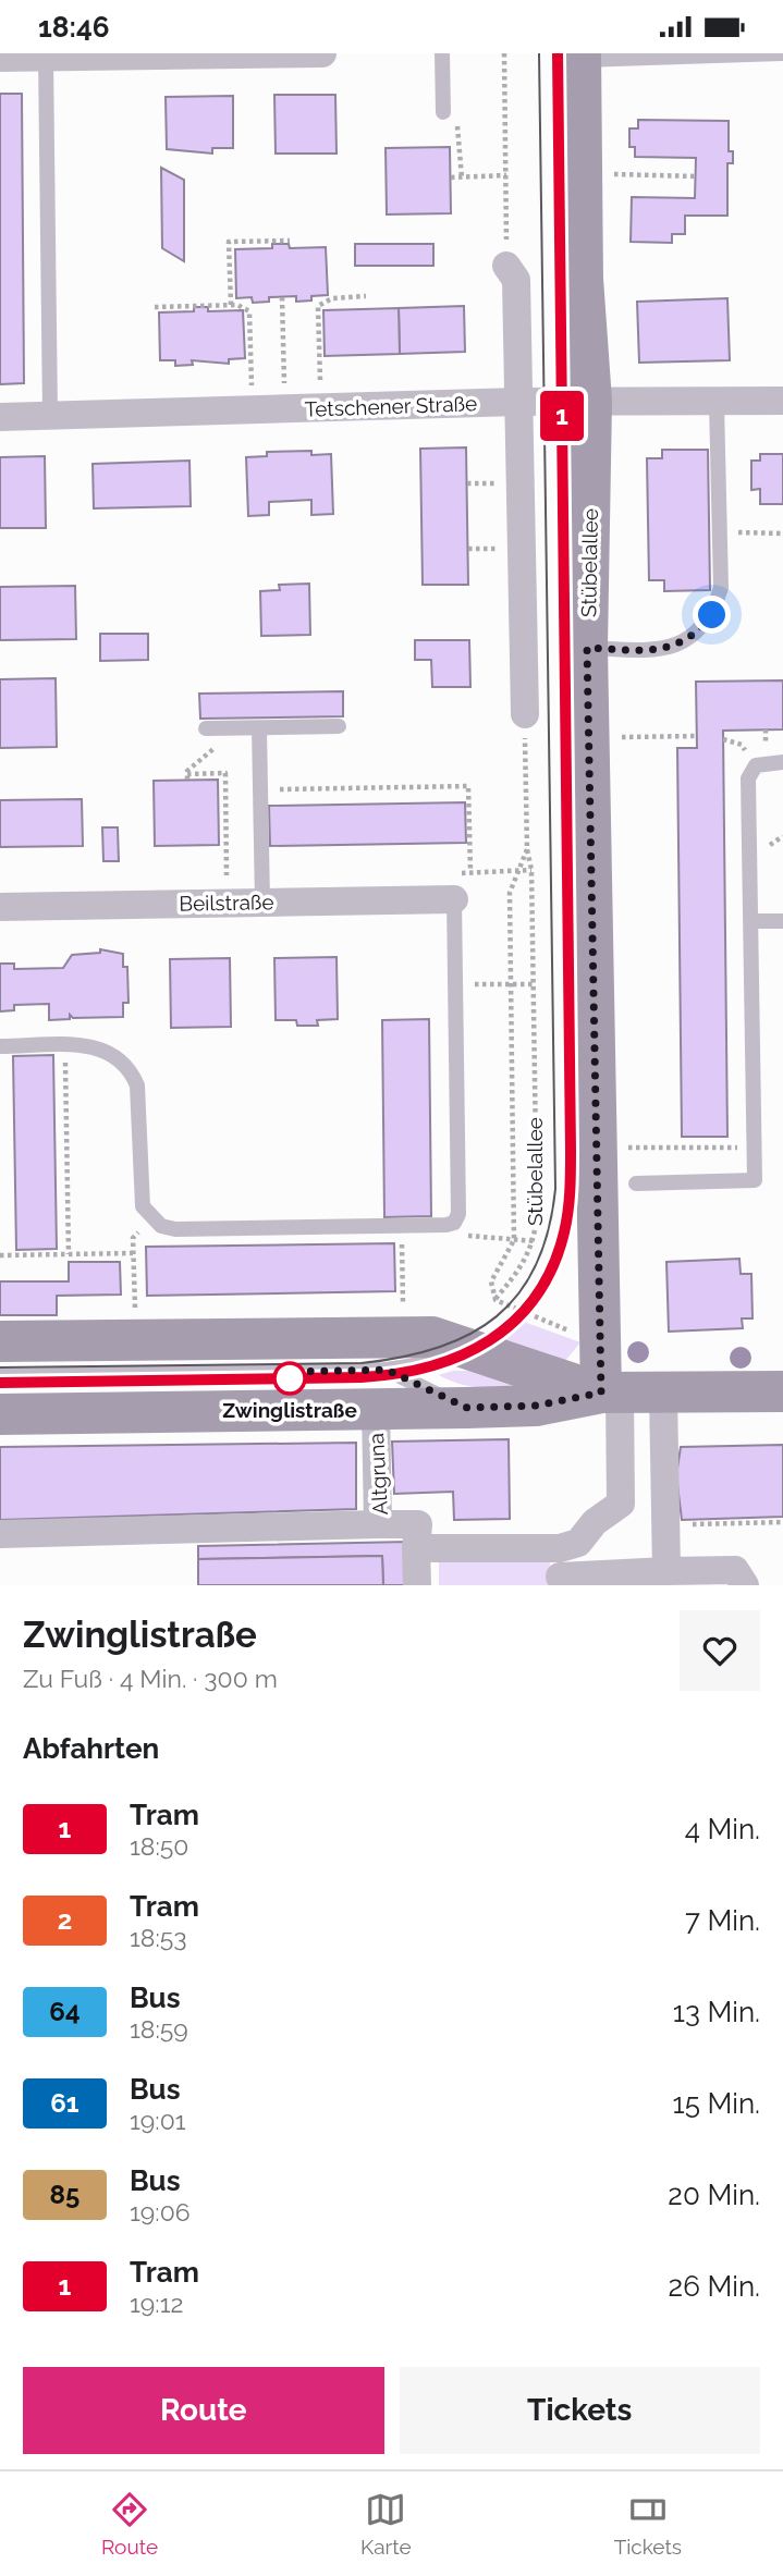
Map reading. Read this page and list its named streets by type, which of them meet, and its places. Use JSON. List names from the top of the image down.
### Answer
{
  "streets": {
    "street": [
      "Tetschener Straße",
      "Stübelallee",
      "Beilstraße",
      "Altgruna"
    ]
  },
  "crossings": [
    ["Tetschener Straße", "Stübelallee"]
  ],
  "places": ["Zwinglistraße"],
  "lines": ["tram line 1"],
  "page": {
    "status": "18:46",
    "on_map": "1",
    "heading": [
      ["Zwinglistraße", "Zu Fuß · 4 Min. · 300 m"],
      "Abfahrten"
    ],
    "list": [
      {
        "mark": "1",
        "name": "Tram",
        "note": "18:50",
        "value": "4 Min."
      },
      {
        "mark": "2",
        "name": "Tram",
        "note": "18:53",
        "value": "7 Min."
      },
      {
        "mark": "64",
        "name": "Bus",
        "note": "18:59",
        "value": "13 Min."
      },
      {
        "mark": "61",
        "name": "Bus",
        "note": "19:01",
        "value": "15 Min."
      },
      {
        "mark": "85",
        "name": "Bus",
        "note": "19:06",
        "value": "20 Min."
      },
      {
        "mark": "1",
        "name": "Tram",
        "note": "19:12",
        "value": "26 Min."
      }
    ],
    "buttons": ["Route", "Tickets"],
    "tabs": ["Route", "Karte", "Tickets"]
  }
}
